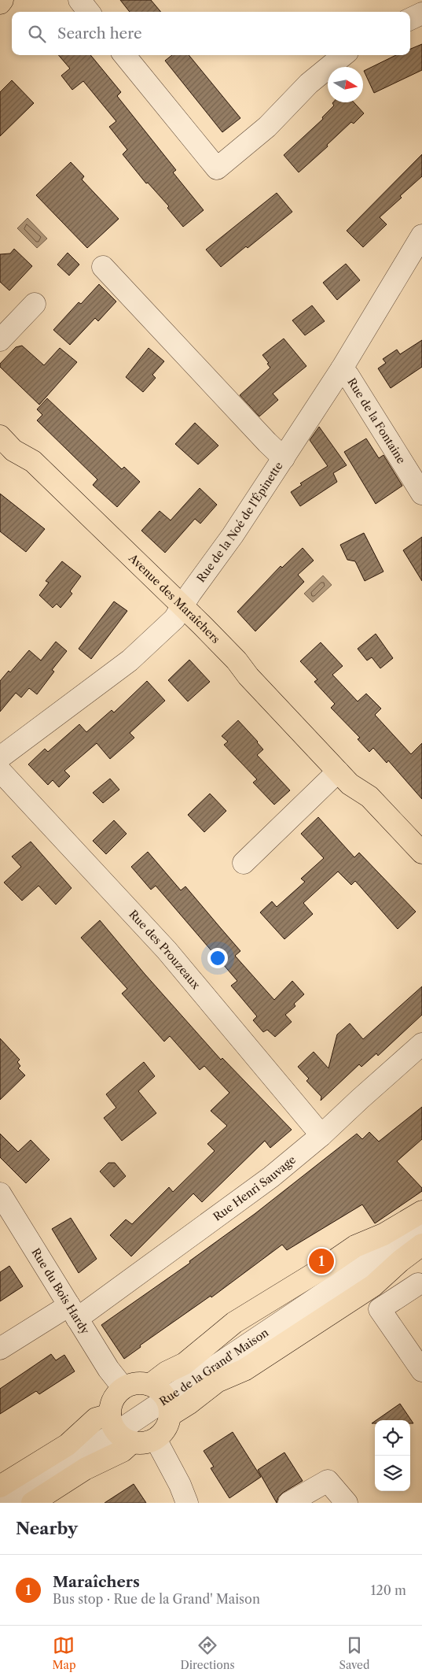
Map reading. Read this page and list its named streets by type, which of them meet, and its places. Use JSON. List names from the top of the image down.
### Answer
{
  "streets": {
    "main road": ["Avenue des Maraîchers", "Rue de la Grand' Maison"],
    "street": [
      "Rue de la Fontaine",
      "Rue de la Noé de l'Épinette",
      "Rue des Prouzeaux",
      "Rue Henri Sauvage",
      "Rue du Bois Hardy"
    ]
  },
  "crossings": [
    ["Rue de la Fontaine", "Rue de la Noé de l'Épinette"],
    ["Rue de la Noé de l'Épinette", "Avenue des Maraîchers"],
    ["Rue des Prouzeaux", "Rue Henri Sauvage"],
    ["Rue Henri Sauvage", "Rue du Bois Hardy"]
  ],
  "north": "right",
  "page": {
    "search": "Search here",
    "pins": "1",
    "heading": "Nearby",
    "list": [
      {
        "mark": "1",
        "name": "Maraîchers",
        "note": "Bus stop · Rue de la Grand' Maison",
        "value": "120 m"
      }
    ],
    "nav": ["Map", "Directions", "Saved"]
  }
}
